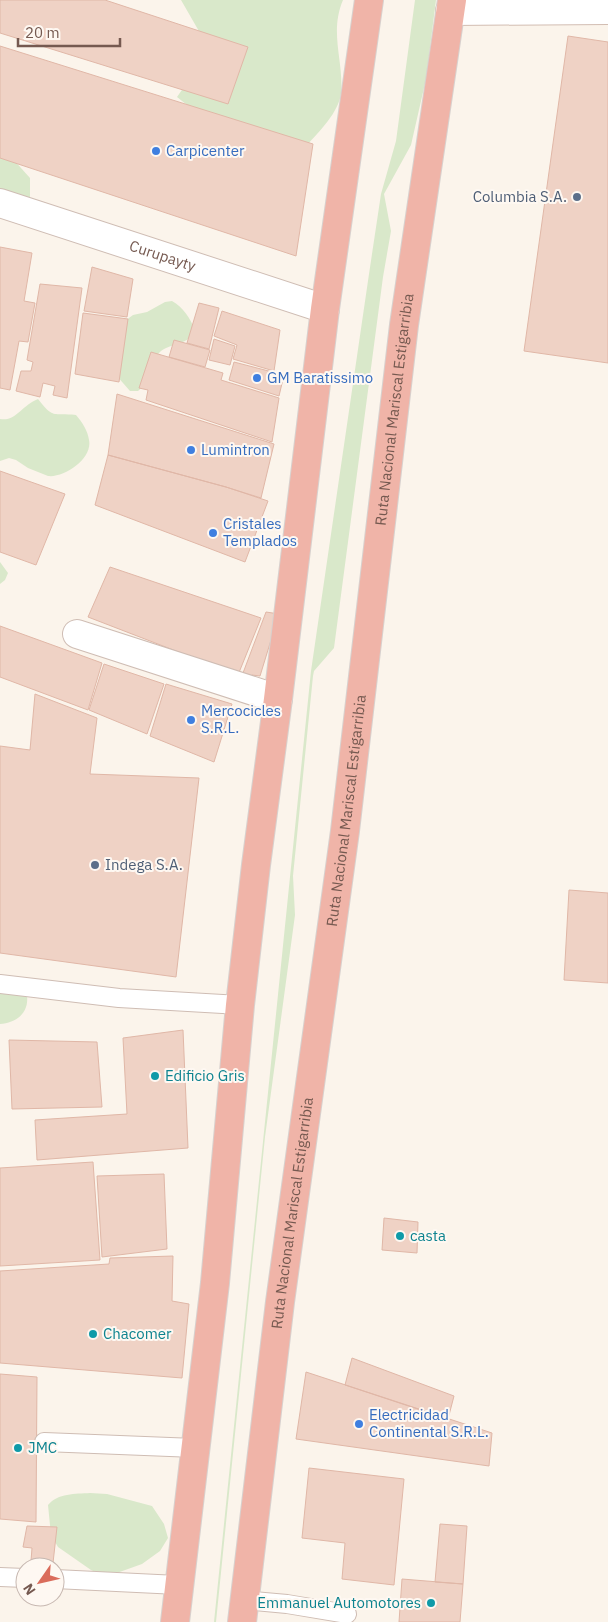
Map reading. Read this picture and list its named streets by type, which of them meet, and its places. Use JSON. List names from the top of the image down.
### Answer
{
  "streets": {
    "highway": ["Ruta Nacional Mariscal Estigarribia"],
    "street": ["Curupayty"]
  },
  "places": [
    "Carpicenter",
    "Columbia S.A.",
    "GM Baratissimo",
    "Lumintron",
    "Cristales Templados",
    "Mercocicles S.R.L.",
    "Indega S.A.",
    "Edificio Gris",
    "casta",
    "Chacomer",
    "Electricidad Continental S.R.L.",
    "JMC",
    "Emmanuel Automotores"
  ],
  "scale_bar": "20 m",
  "north": "bottom left"
}
